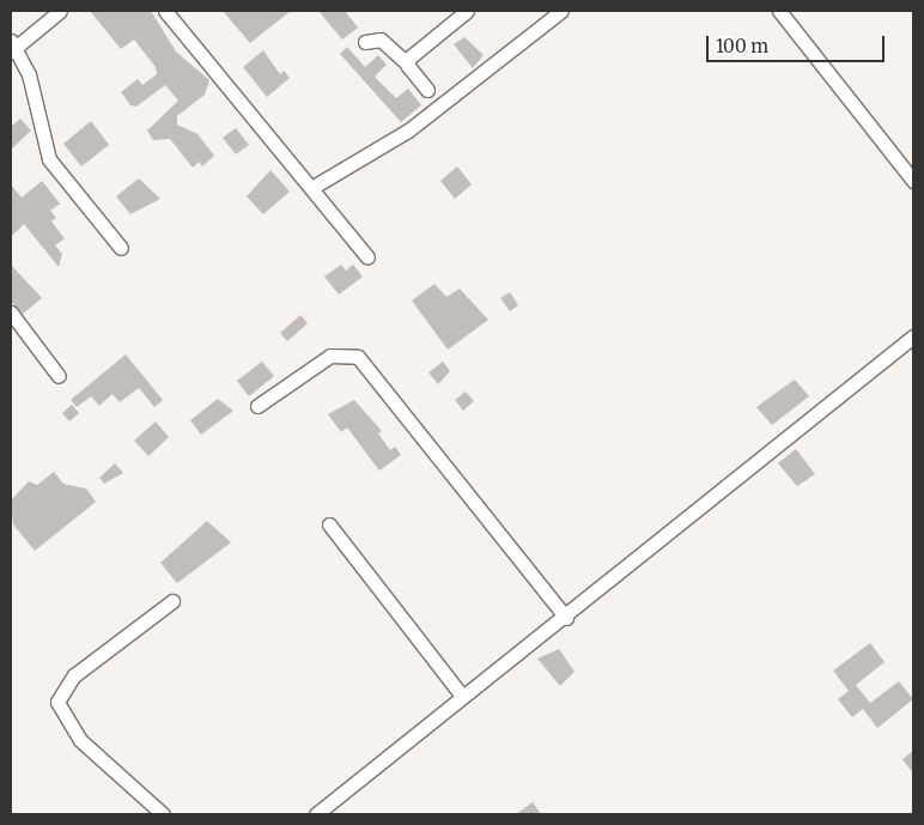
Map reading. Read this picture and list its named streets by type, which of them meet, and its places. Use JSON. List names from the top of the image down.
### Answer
{
  "scale_bar": "100 m"
}
